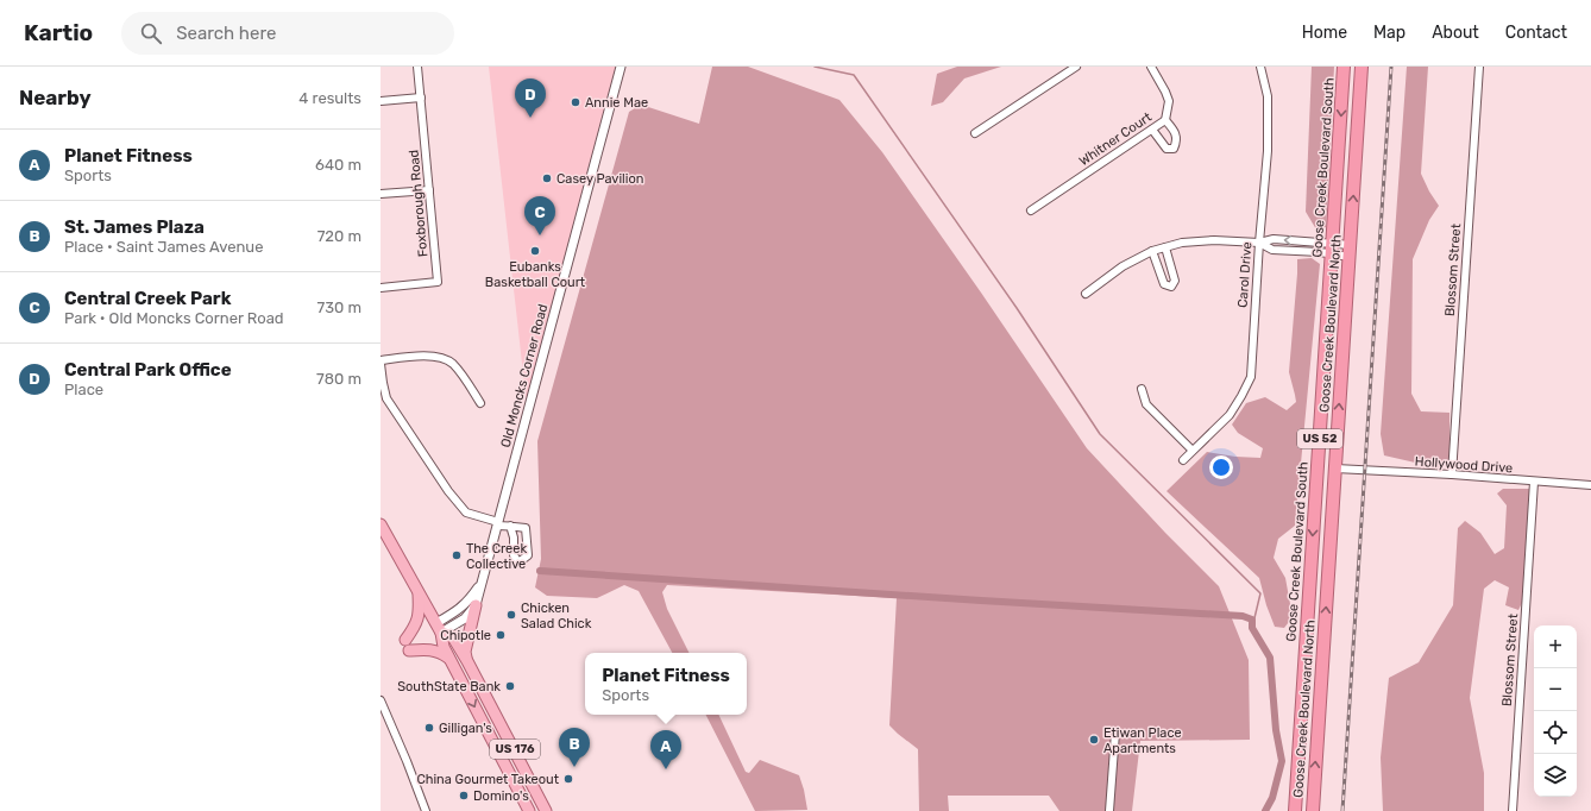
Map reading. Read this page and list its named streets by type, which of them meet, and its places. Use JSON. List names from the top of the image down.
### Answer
{
  "streets": {
    "highway": ["Goose Creek Boulevard South", "Goose Creek Boulevard North", "US 52"],
    "main road": ["US 176"],
    "street": [
      "Whitner Court",
      "Foxborough Road",
      "Blossom Street",
      "Carol Drive",
      "Old Moncks Corner Road",
      "Hollywood Drive"
    ]
  },
  "crossings": [
    ["Blossom Street", "Hollywood Drive"],
    ["Goose Creek Boulevard North", "Hollywood Drive"]
  ],
  "one_way": ["Goose Creek Boulevard South", "Goose Creek Boulevard North"],
  "places": [
    "Annie Mae",
    "Casey Pavilion",
    "Eubanks Basketball Court",
    "The Creek Collective",
    "Chicken Salad Chick",
    "Chipotle",
    "SouthState Bank",
    "Gilligan's",
    "Etiwan Place Apartments",
    "China Gourmet Takeout",
    "Domino's"
  ],
  "page": {
    "header": "Kartio",
    "search": "Search here",
    "nav": [
      "Home",
      "Map",
      "About",
      "Contact"
    ],
    "heading": ["Nearby", "4 results"],
    "pins": [
      "D",
      "C",
      "B",
      "A"
    ],
    "list": [
      {
        "mark": "A",
        "name": "Planet Fitness",
        "note": "Sports",
        "value": "640 m"
      },
      {
        "mark": "B",
        "name": "St. James Plaza",
        "note": "Place · Saint James Avenue",
        "value": "720 m"
      },
      {
        "mark": "C",
        "name": "Central Creek Park",
        "note": "Park · Old Moncks Corner Road",
        "value": "730 m"
      },
      {
        "mark": "D",
        "name": "Central Park Office",
        "note": "Place",
        "value": "780 m"
      }
    ],
    "map_buttons": ["+", "−"],
    "popup": ["Planet Fitness", "Sports"]
  }
}
